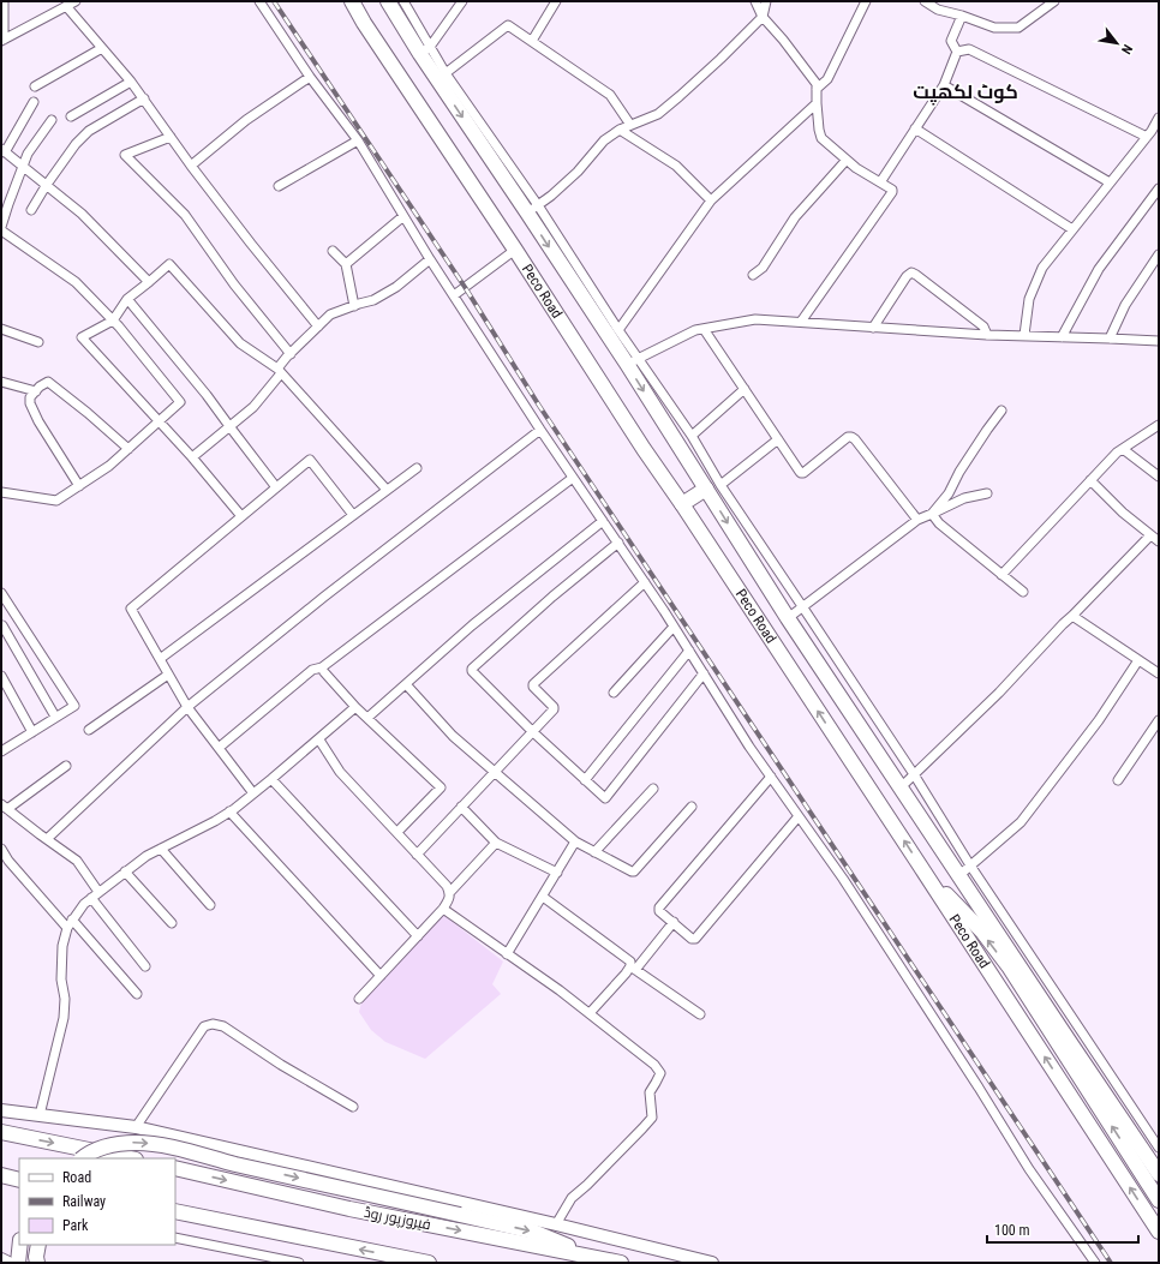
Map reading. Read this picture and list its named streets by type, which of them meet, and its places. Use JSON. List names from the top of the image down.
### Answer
{
  "streets": {
    "main road": ["Peco Road", "فیروزپور روڈ"]
  },
  "districts": ["کوٹ لکھپت"],
  "legend": ["Road", "Railway", "Park"],
  "scale_bar": "100 m",
  "north": "bottom right"
}
